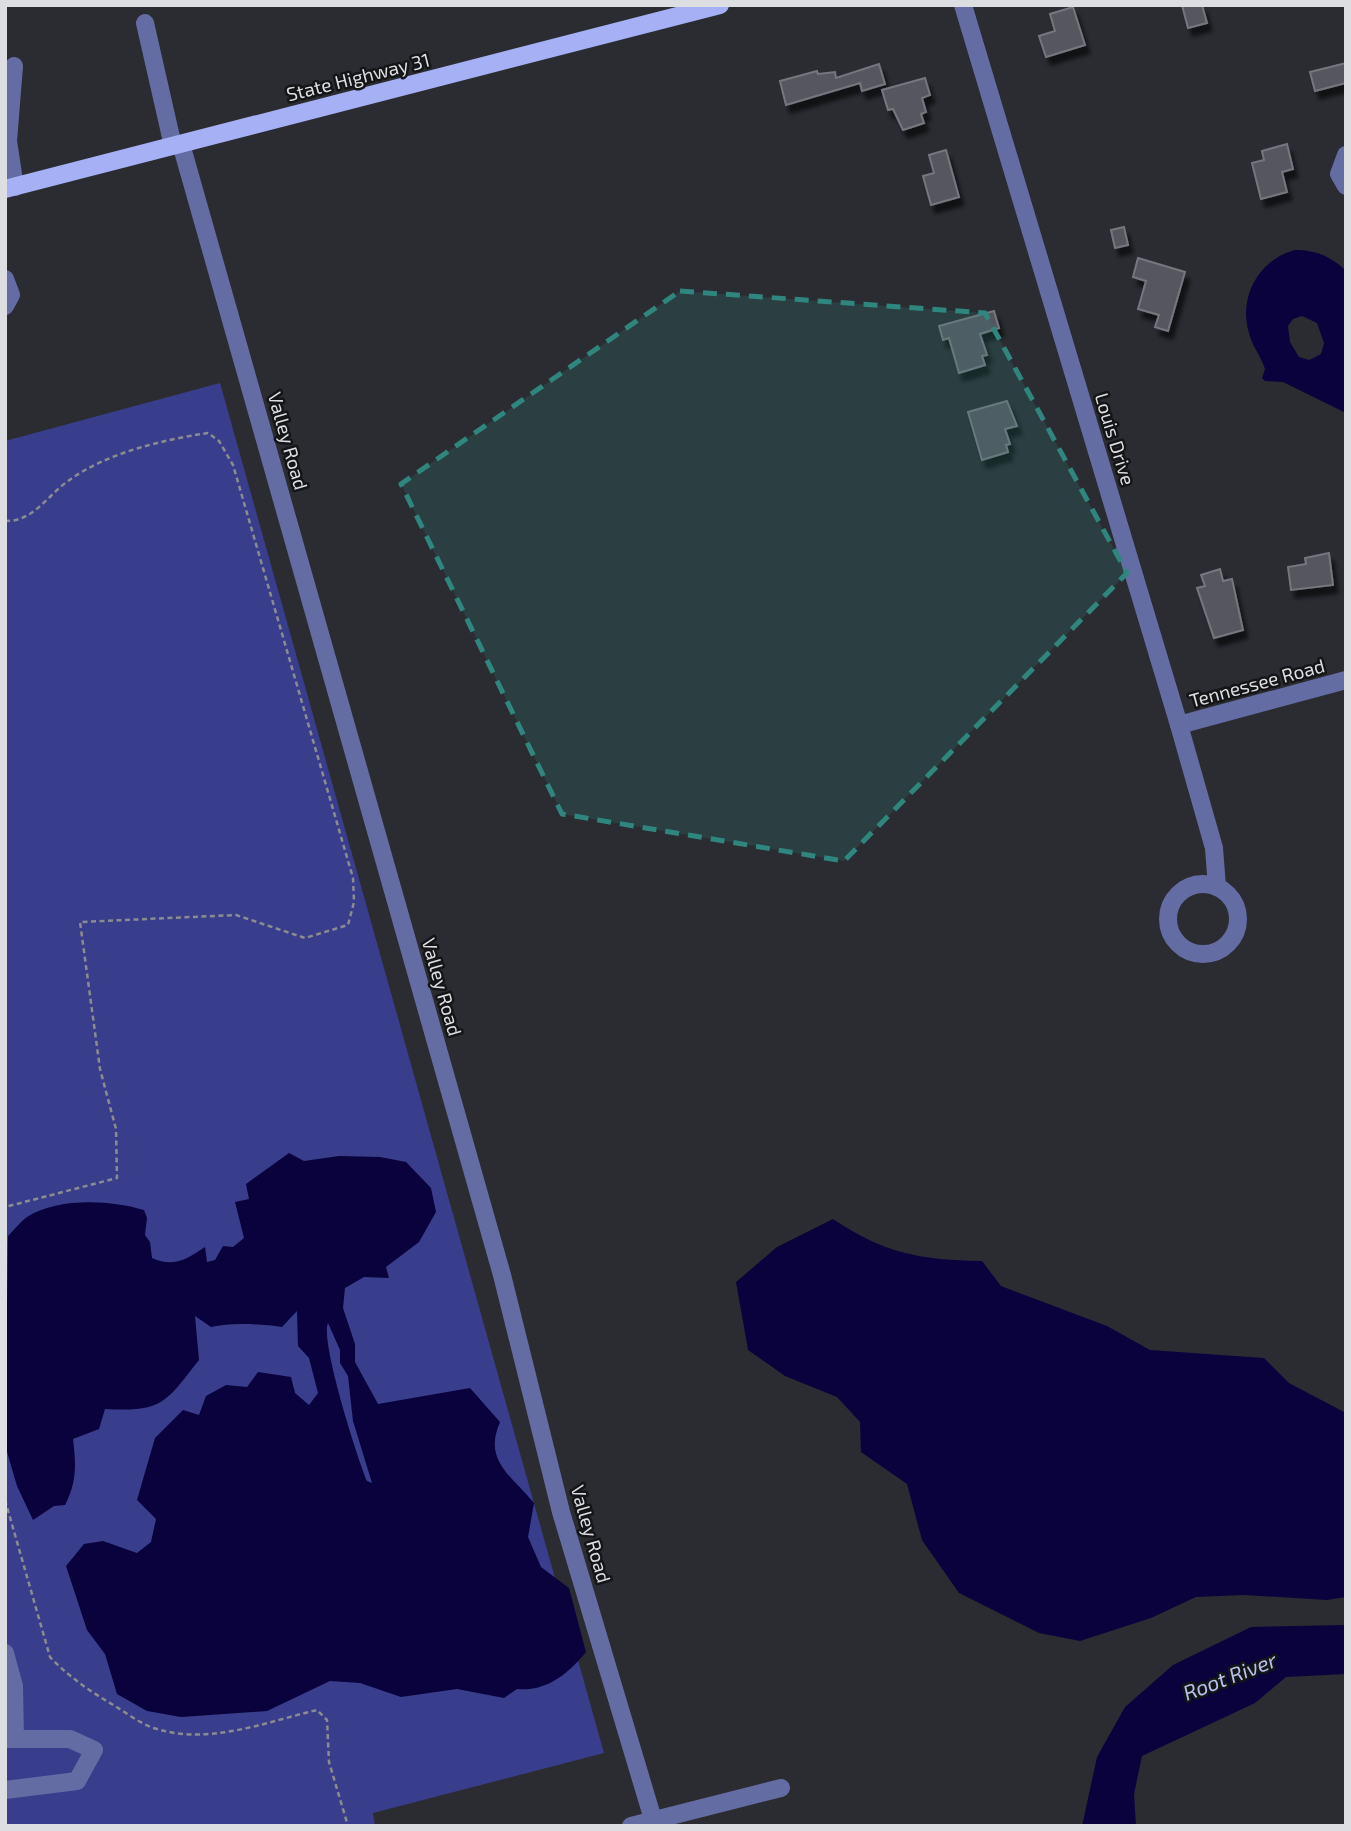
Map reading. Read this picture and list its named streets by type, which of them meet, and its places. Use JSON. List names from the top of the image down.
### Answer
{
  "streets": {
    "main road": ["State Highway 31"],
    "street": ["Louis Drive", "Valley Road", "Tennessee Road"]
  },
  "crossings": [
    ["State Highway 31", "Valley Road"],
    ["Louis Drive", "Tennessee Road"]
  ],
  "water": ["Root River"]
}
